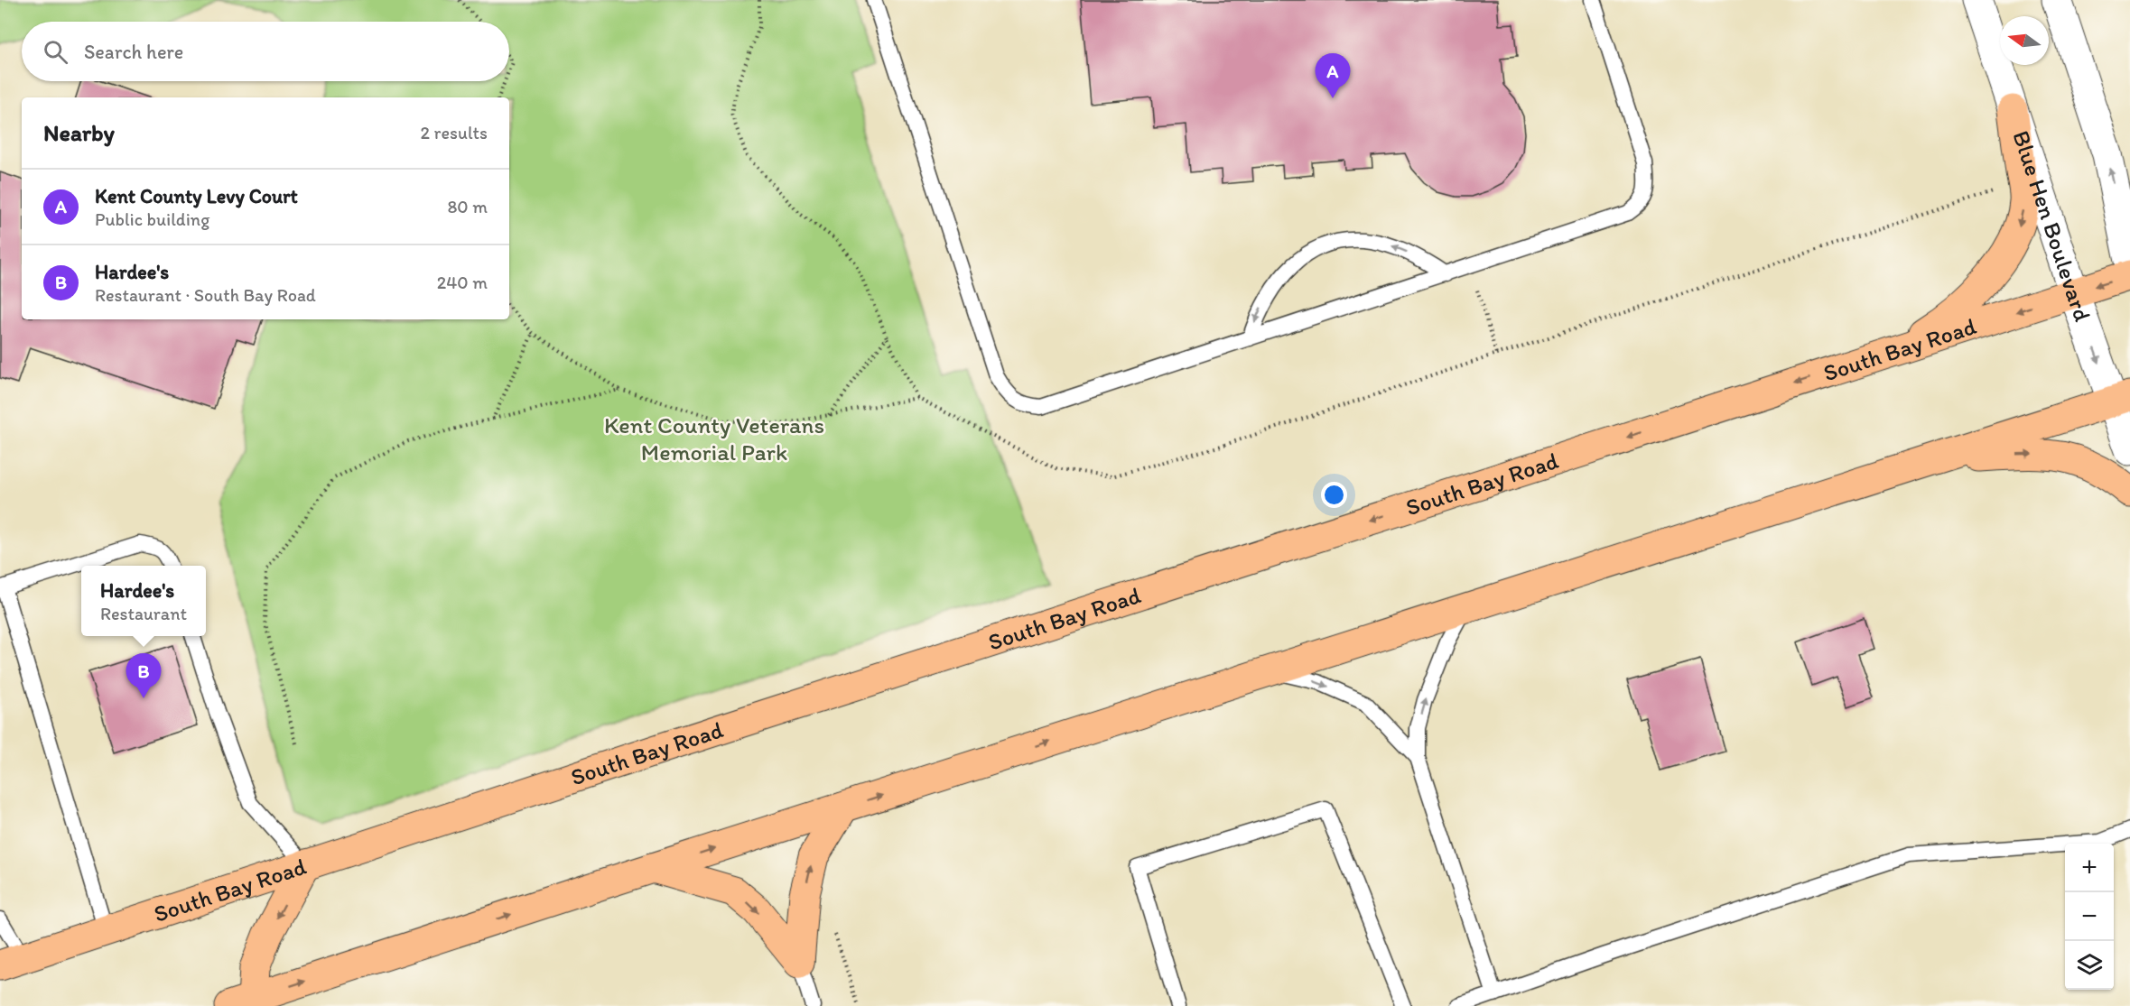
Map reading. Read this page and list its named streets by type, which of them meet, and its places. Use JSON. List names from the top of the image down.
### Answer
{
  "streets": {
    "highway": ["South Bay Road"],
    "street": ["Blue Hen Boulevard"]
  },
  "crossings": [
    ["Blue Hen Boulevard", "South Bay Road"]
  ],
  "parks": ["Kent County Veterans Memorial Park"],
  "north": "left",
  "page": {
    "search": "Search here",
    "pins": ["A", "B"],
    "heading": ["Nearby", "2 results"],
    "list": [
      {
        "mark": "A",
        "name": "Kent County Levy Court",
        "note": "Public building",
        "value": "80 m"
      },
      {
        "mark": "B",
        "name": "Hardee's",
        "note": "Restaurant · South Bay Road",
        "value": "240 m"
      }
    ],
    "popup": ["Hardee's", "Restaurant"],
    "map_buttons": ["+", "−"]
  }
}
